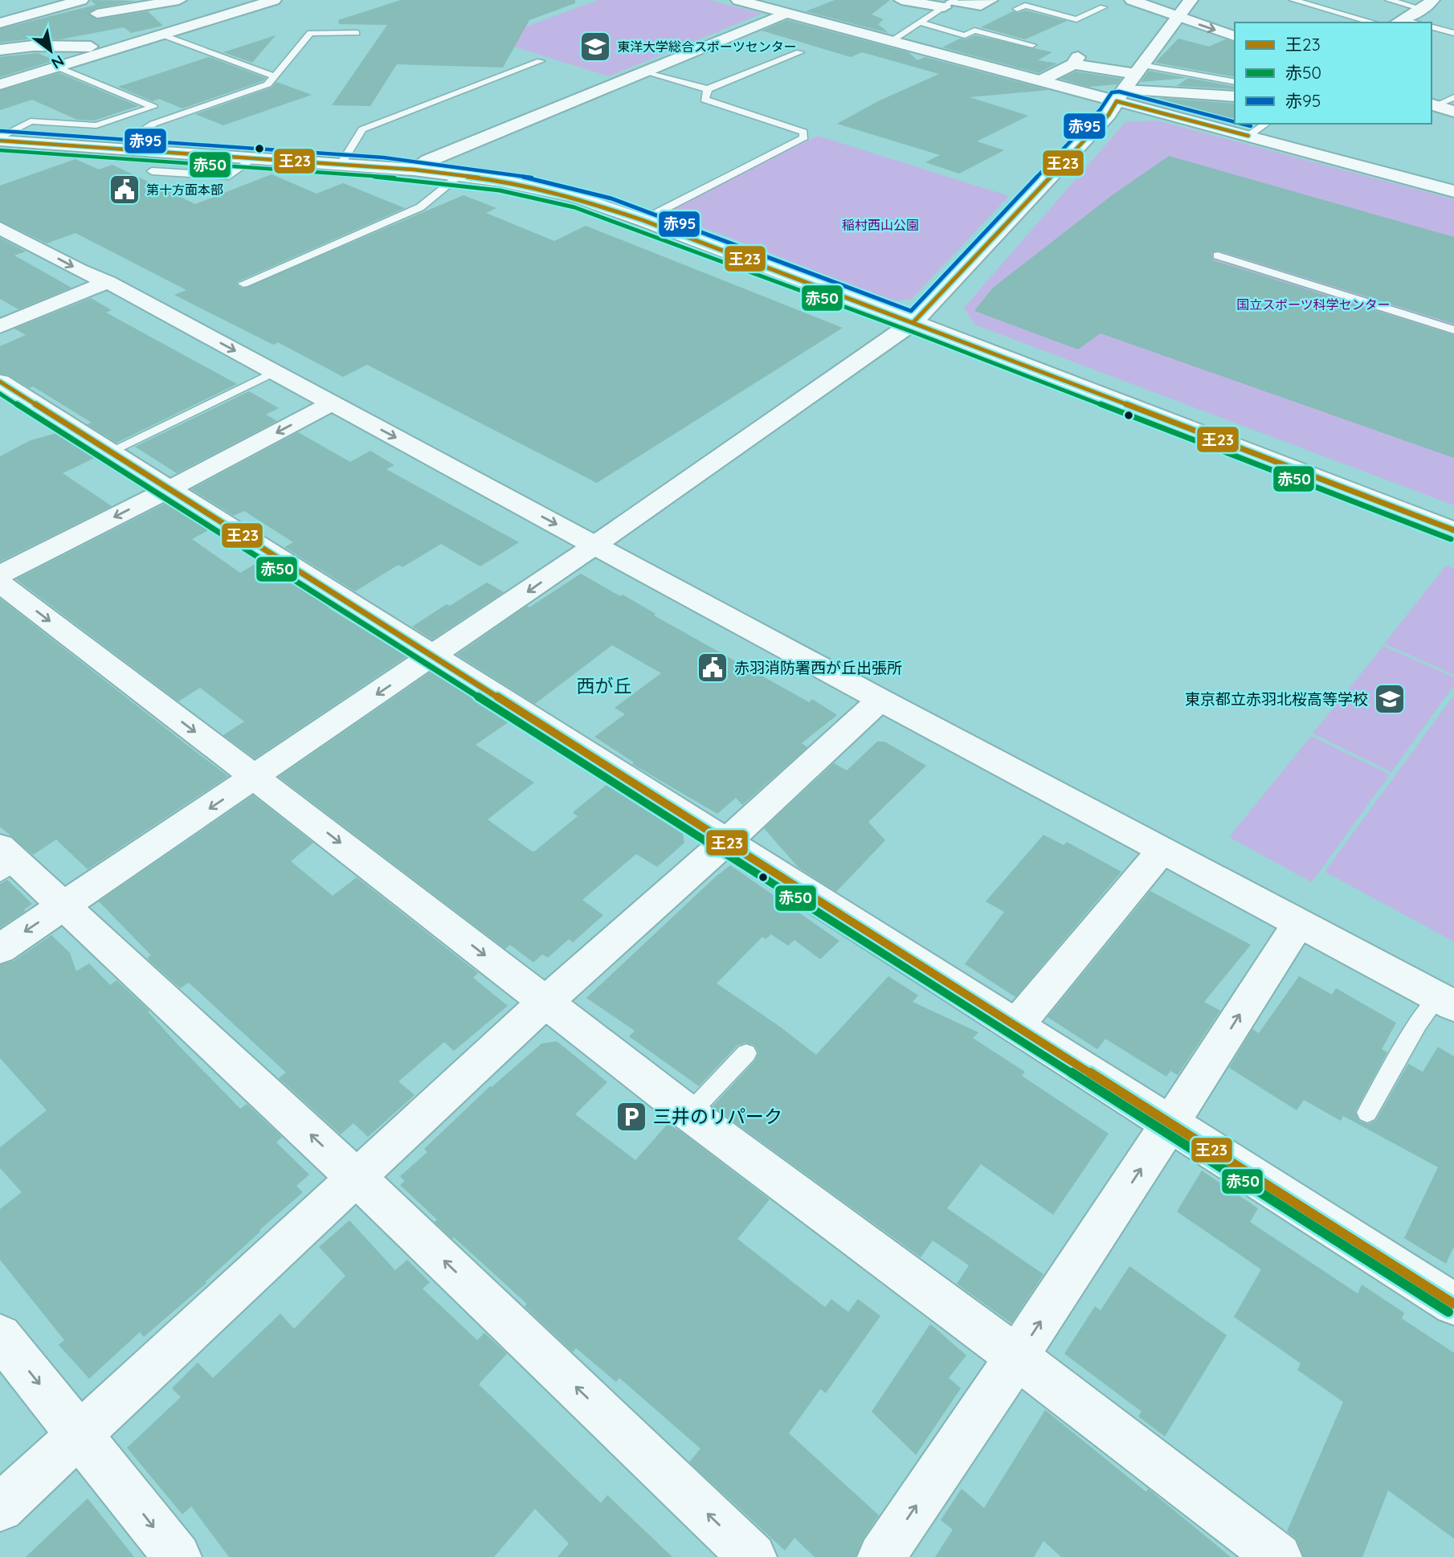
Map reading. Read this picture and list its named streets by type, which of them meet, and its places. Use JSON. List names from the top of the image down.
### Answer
{
  "districts": ["西が丘"],
  "parks": ["稲村西山公園", "国立スポーツ科学センター"],
  "places": {
    "school or university": ["東洋大学総合スポーツセンター", "東京都立赤羽北桜高等学校"],
    "public building": ["第十方面本部", "赤羽消防署西が丘出張所"],
    "parking": ["三井のリパーク"]
  },
  "lines": ["transit line 赤95", "transit line 王23", "transit line 赤50"],
  "legend": ["王23", "赤50", "赤95"],
  "north": "bottom right"
}
